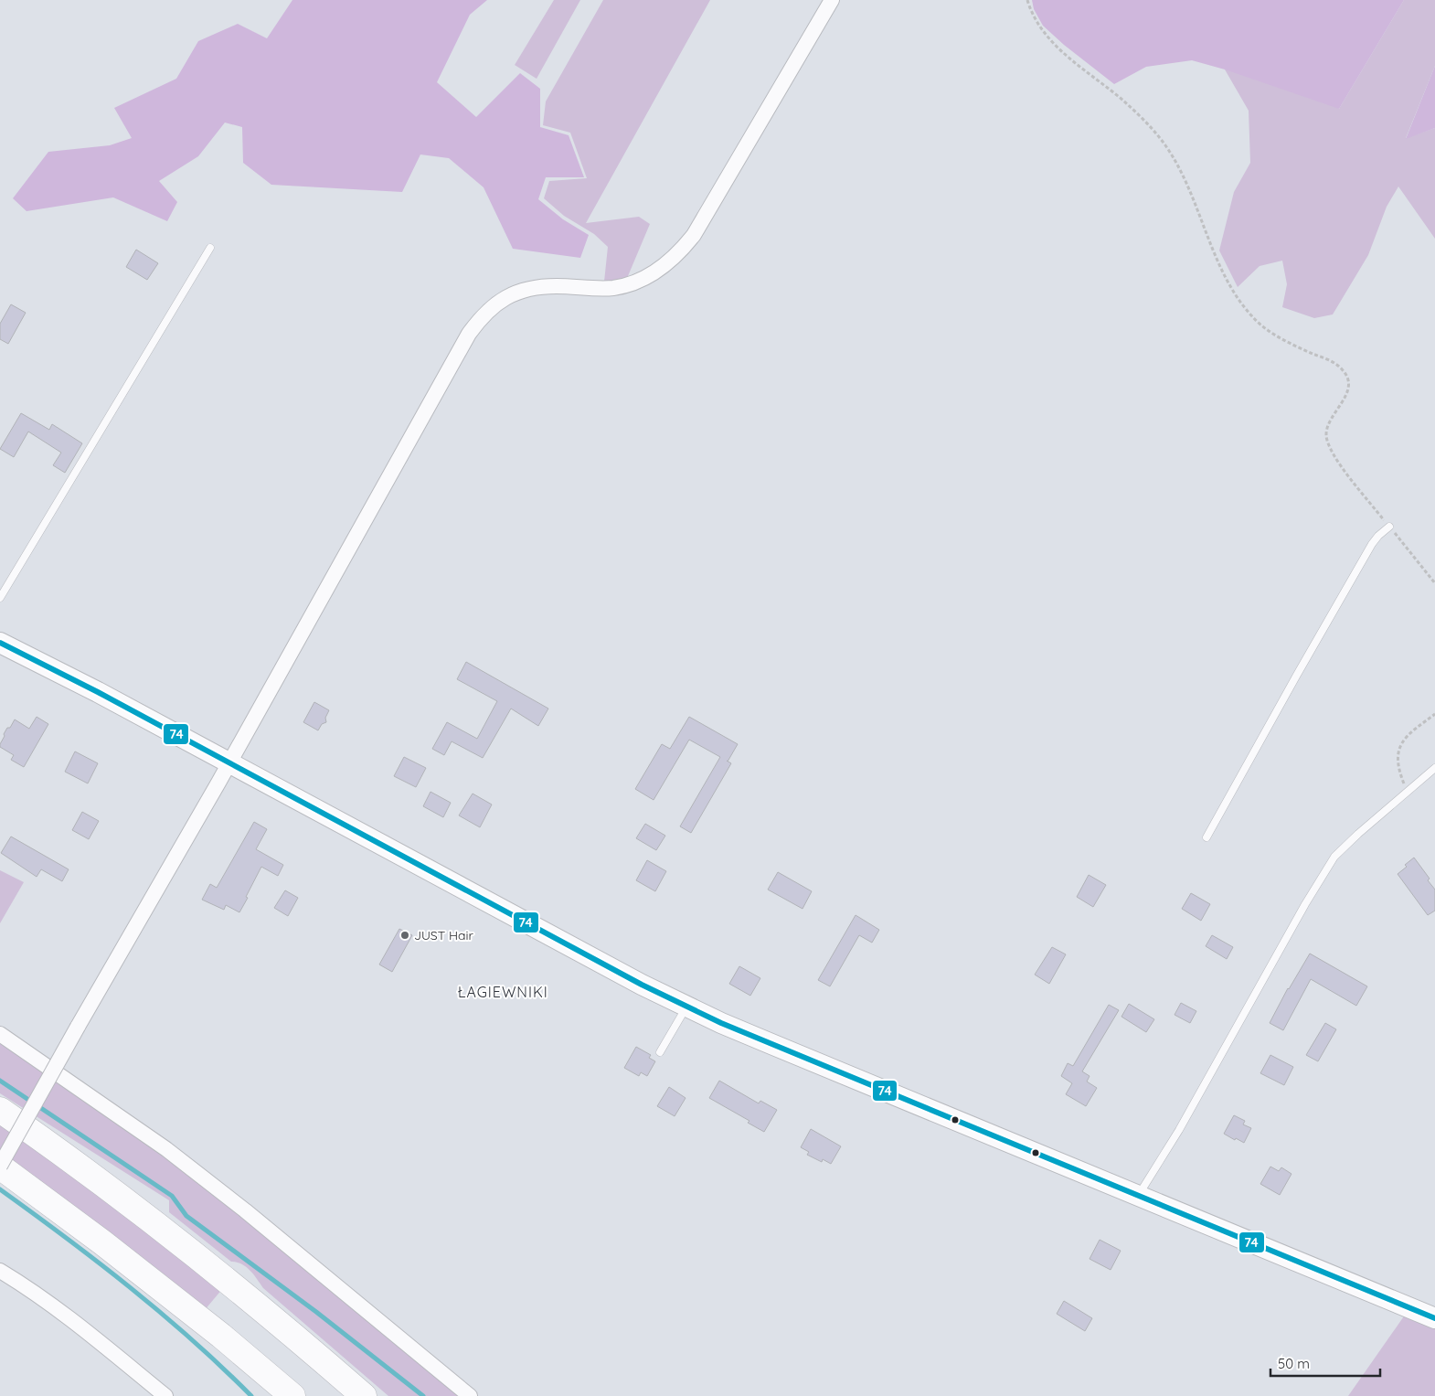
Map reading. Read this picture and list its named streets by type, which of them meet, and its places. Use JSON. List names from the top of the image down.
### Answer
{
  "districts": ["ŁAGIEWNIKI"],
  "places": ["JUST Hair"],
  "lines": ["transit line 74"],
  "scale_bar": "50 m"
}
